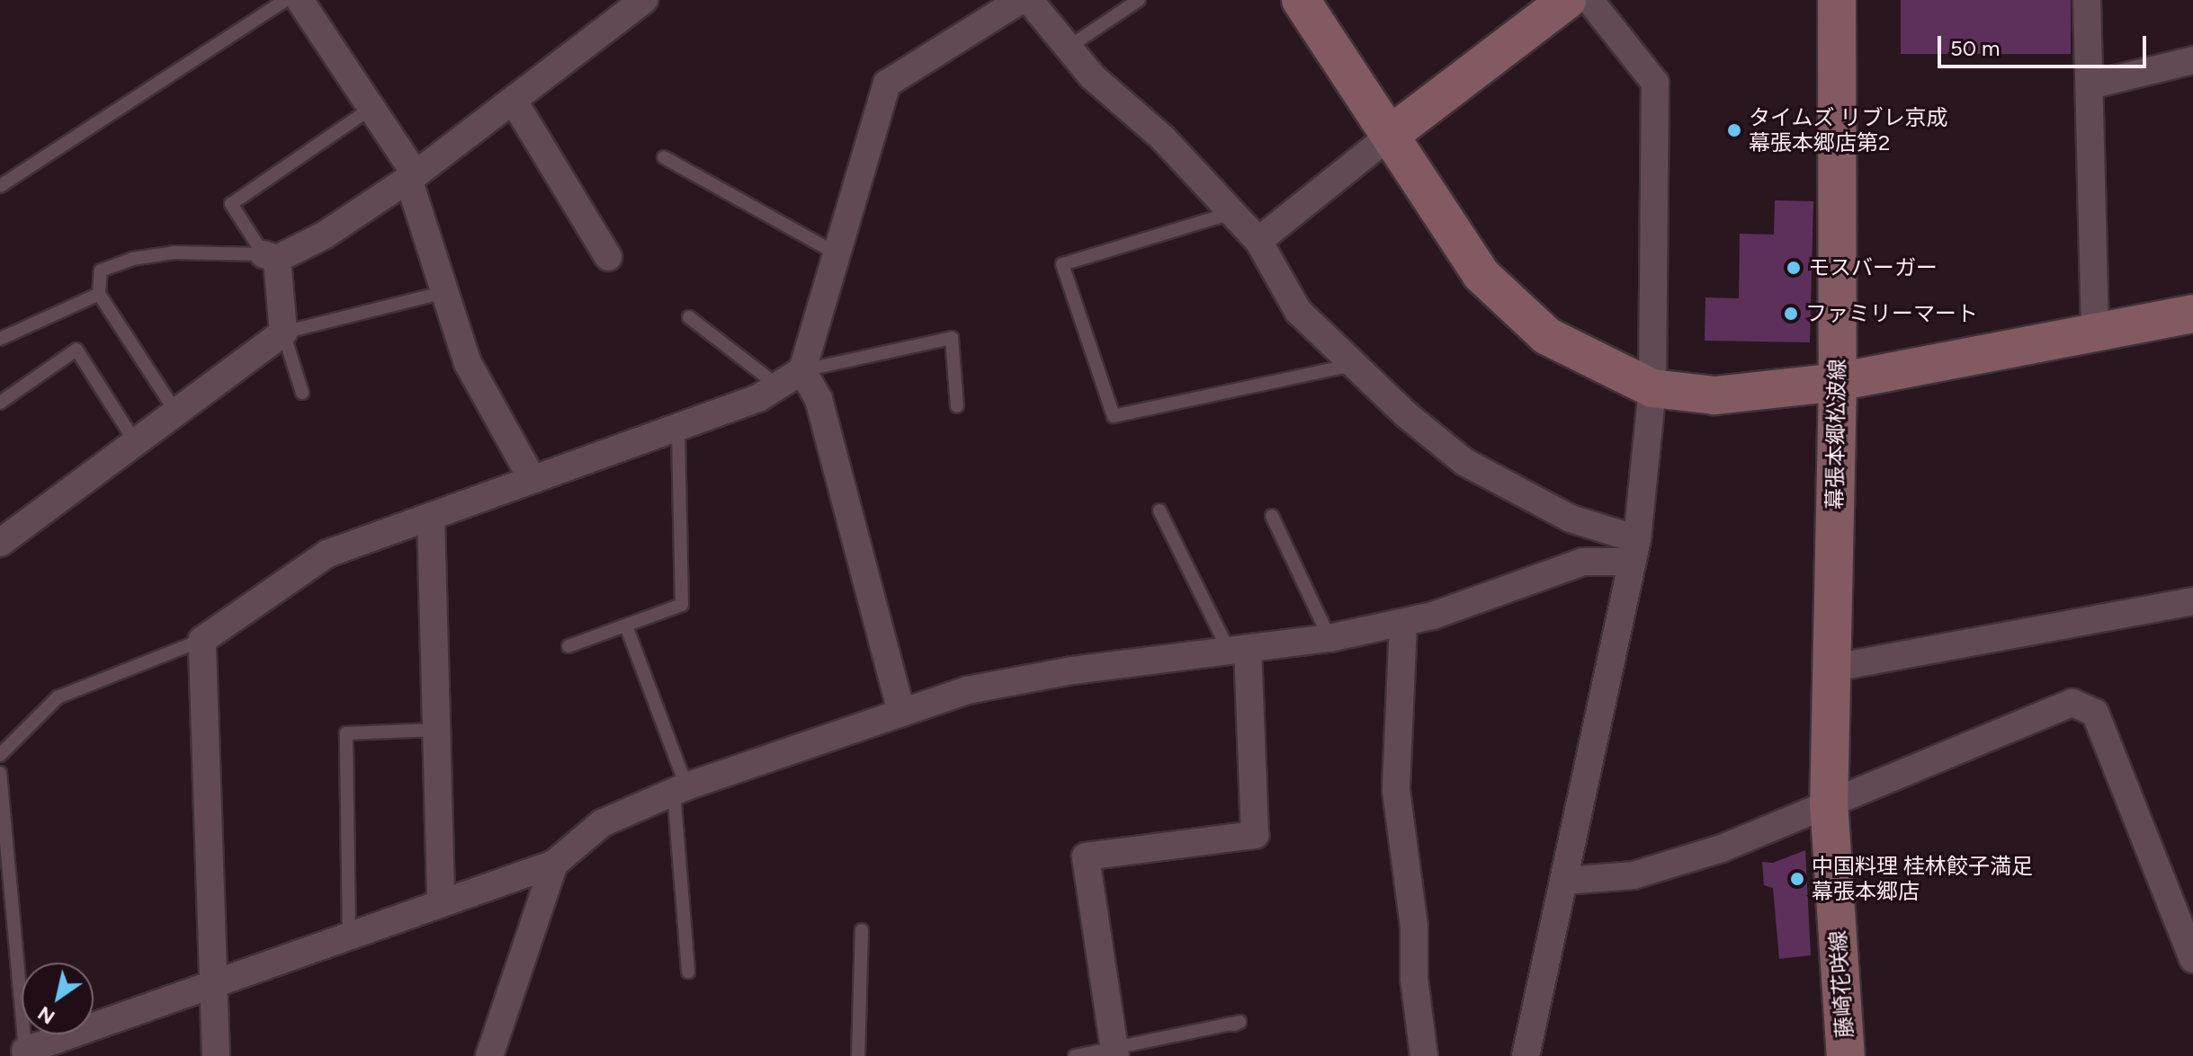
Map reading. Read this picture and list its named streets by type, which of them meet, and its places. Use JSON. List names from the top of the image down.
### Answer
{
  "streets": {
    "street": ["幕張本郷松波線", "藤崎花咲線"]
  },
  "crossings": [
    ["幕張本郷松波線", "藤崎花咲線"]
  ],
  "places": [
    "タイムズ リブレ京成 幕張本郷店第2",
    "モスバーガー",
    "ファミリーマート",
    "中国料理 桂林餃子満足 幕張本郷店"
  ],
  "scale_bar": "50 m",
  "north": "bottom left"
}
